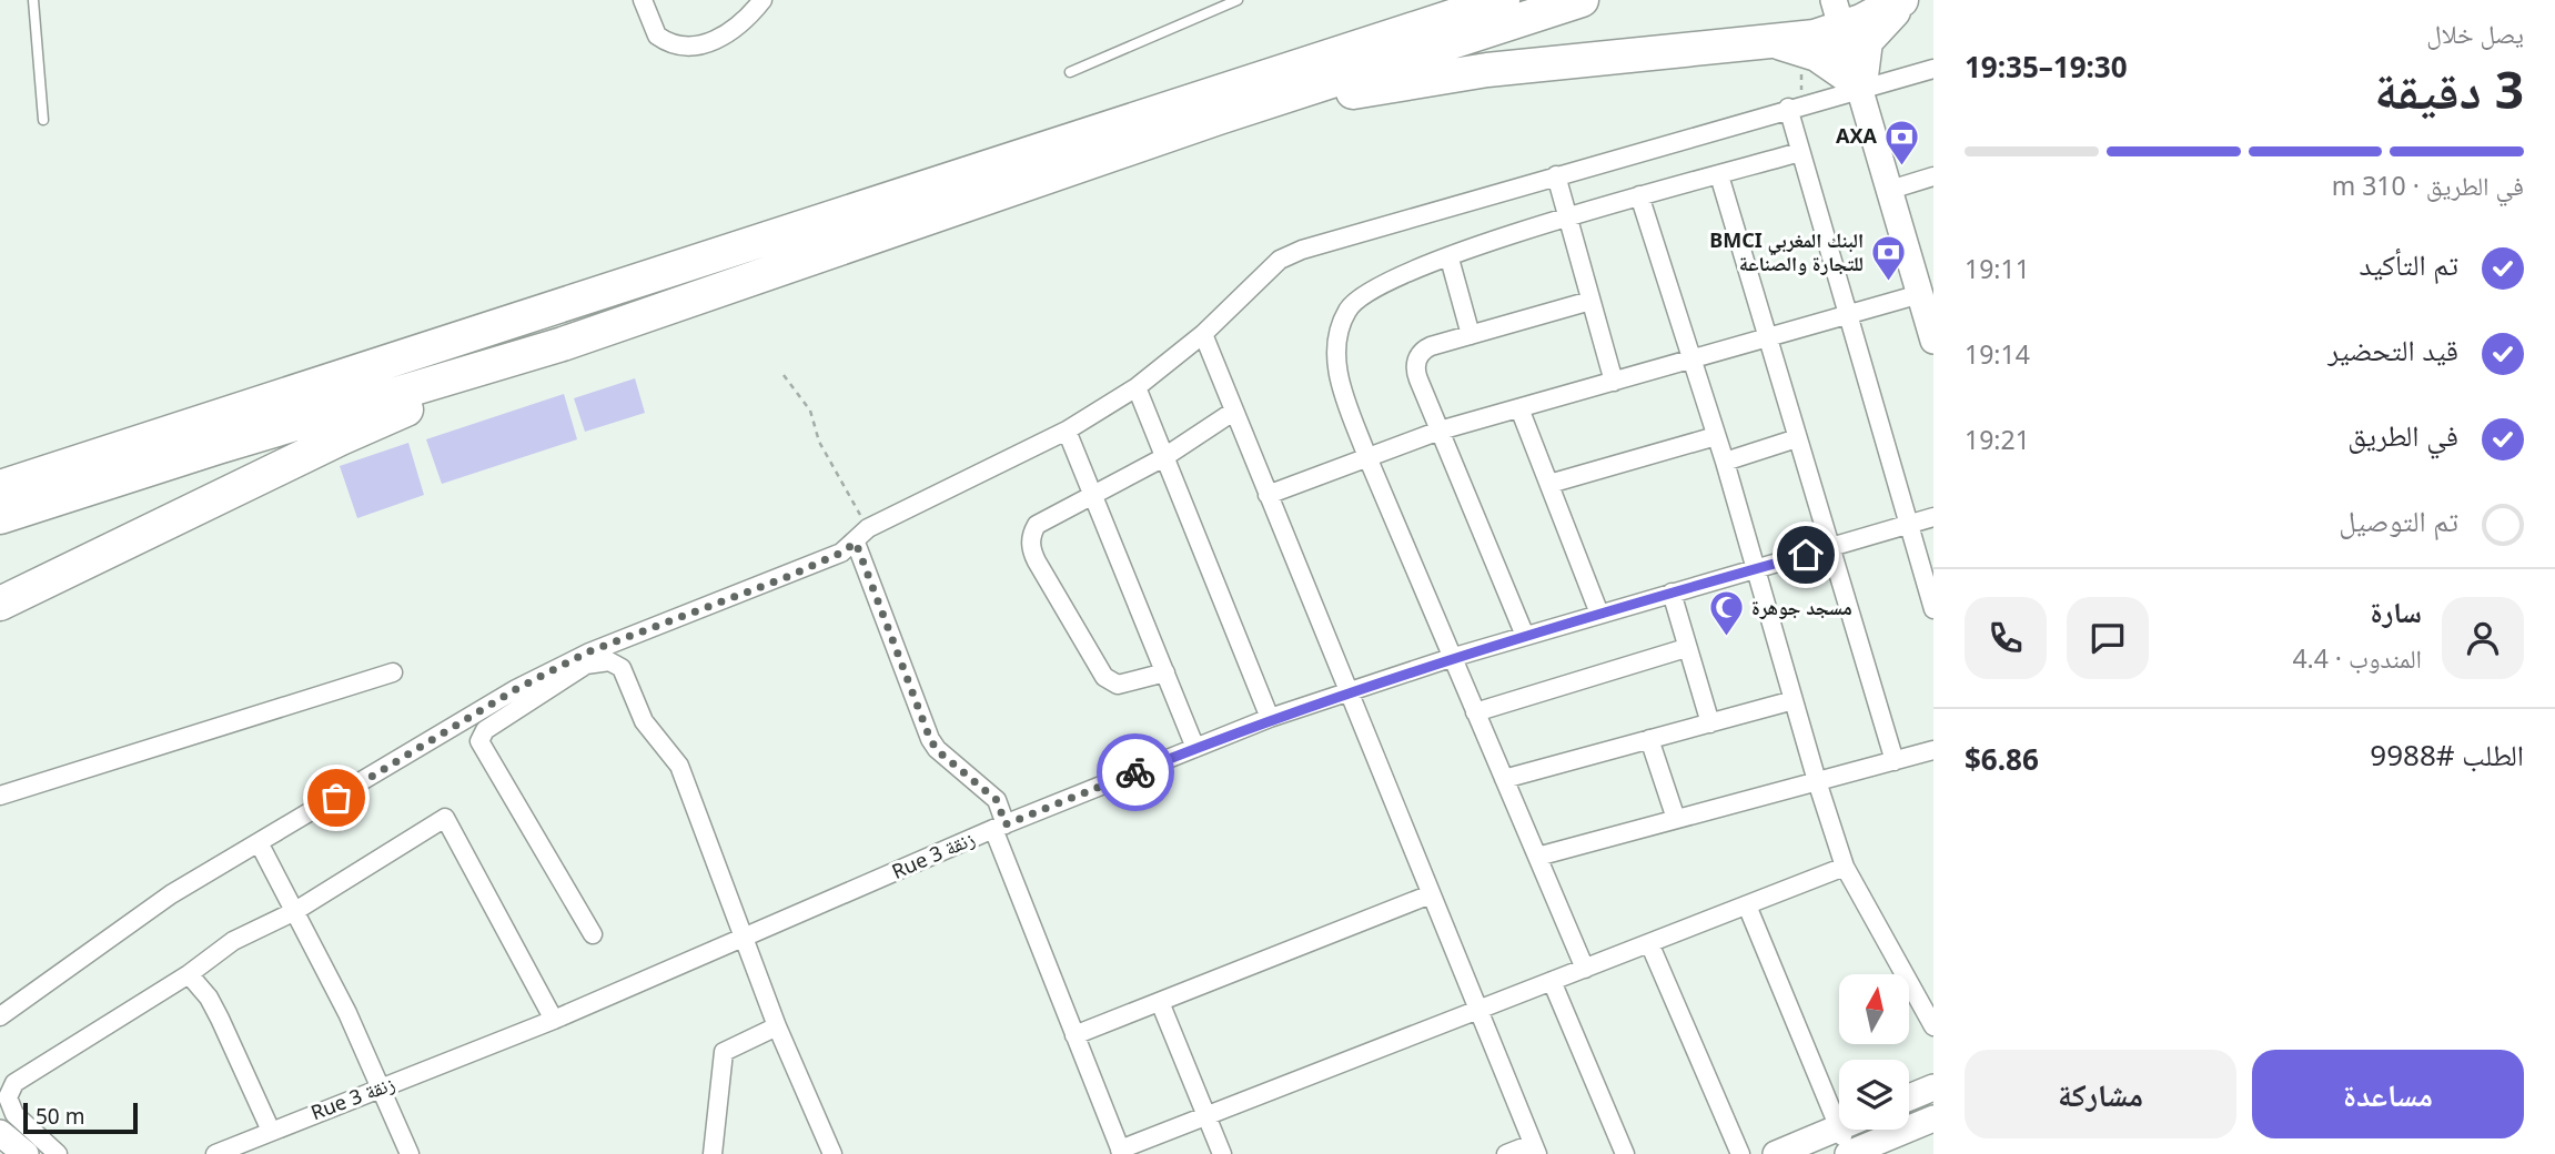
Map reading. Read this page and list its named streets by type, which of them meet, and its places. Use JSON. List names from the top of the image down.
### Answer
{
  "streets": {
    "street": ["Rue 3 زنقة"]
  },
  "places": {
    "bank": ["AXA", "BMCI البنك المغربي للتجارة والصناعة"],
    "mosque": ["مسجد جوهرة"]
  },
  "scale_bar": "50 m",
  "north": "top",
  "page": {
    "heading": ["3 دقيقة", "يصل خلال", "19:30–19:35"],
    "panel": [
      "سارة",
      "المندوب · 4.4",
      "الطلب #9988",
      "$6.86"
    ],
    "bar": "في الطريق · 310 m",
    "list": [
      ["تم التأكيد", "19:11"],
      ["قيد التحضير", "19:14"],
      ["في الطريق", "19:21"],
      "تم التوصيل"
    ],
    "buttons": ["مساعدة", "مشاركة"],
    "scale": "50 m"
  }
}
